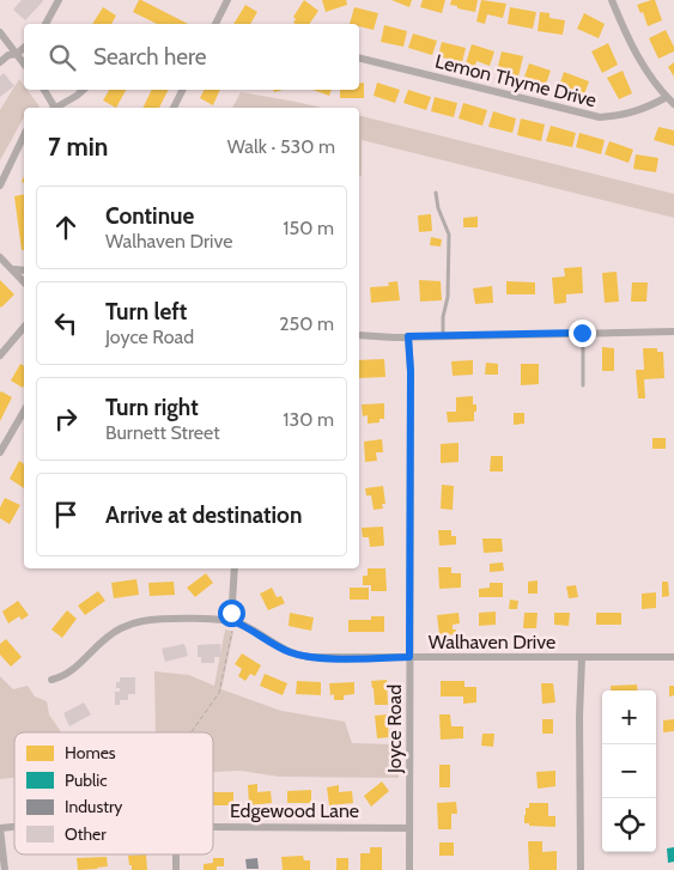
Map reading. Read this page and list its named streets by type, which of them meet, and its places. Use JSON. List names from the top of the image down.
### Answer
{
  "streets": {
    "street": [
      "Lemon Thyme Drive",
      "Walhaven Drive",
      "Joyce Road",
      "Edgewood Lane"
    ]
  },
  "crossings": [
    ["Walhaven Drive", "Joyce Road"],
    ["Joyce Road", "Edgewood Lane"]
  ],
  "legend": [
    "Homes",
    "Public",
    "Industry",
    "Other"
  ],
  "page": {
    "search": "Search here",
    "heading": ["7 min", "Walk · 530 m"],
    "list": [
      ["Continue", "Walhaven Drive", "150 m"],
      ["Turn left", "Joyce Road", "250 m"],
      ["Turn right", "Burnett Street", "130 m"],
      "Arrive at destination"
    ],
    "map_buttons": ["+", "−"]
  }
}
